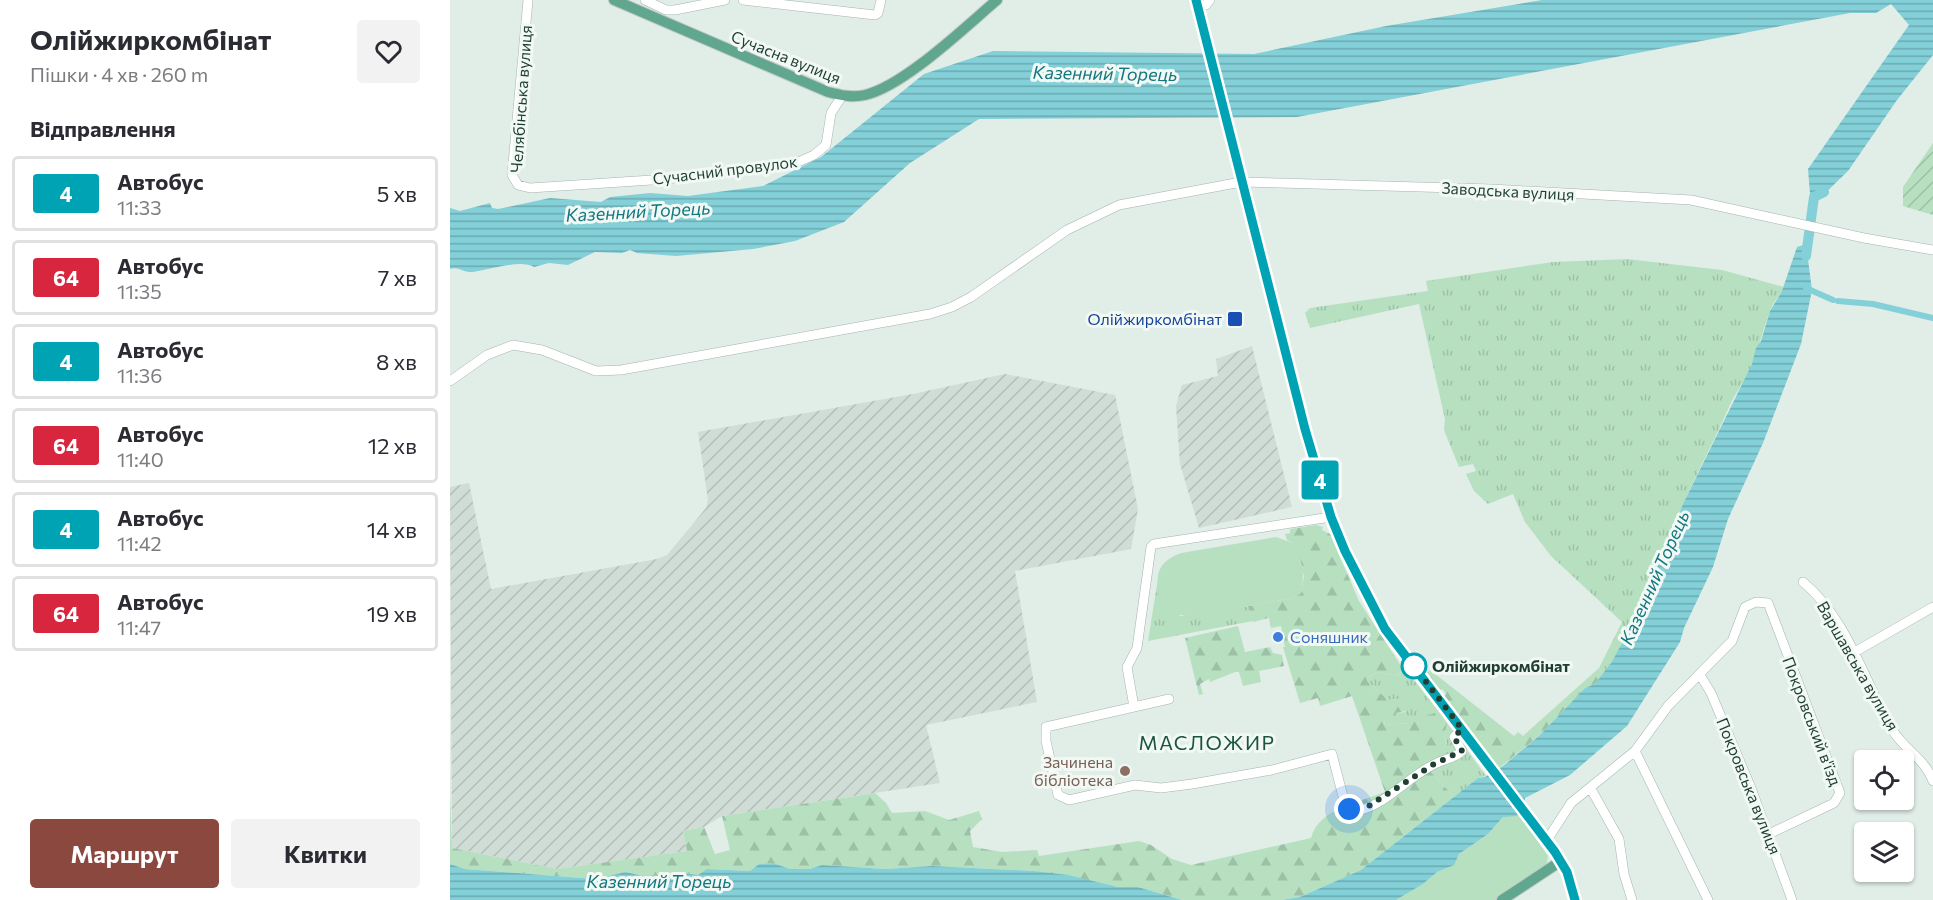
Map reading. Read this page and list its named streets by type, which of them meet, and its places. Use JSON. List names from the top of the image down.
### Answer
{
  "streets": {
    "main road": ["Сучасна вулиця"],
    "street": [
      "Челябінська вулиця",
      "Сучасний провулок",
      "Заводська вулиця",
      "Варшавська вулиця",
      "Покровський в'їзд",
      "Покровська вулиця"
    ]
  },
  "crossings": [
    ["Сучасна вулиця", "Сучасний провулок"],
    ["Челябінська вулиця", "Сучасний провулок"],
    ["Покровський в'їзд", "Покровська вулиця"]
  ],
  "districts": ["МАСЛОЖИР"],
  "water": ["Казенний Торець"],
  "places": {
    "transit": ["Олійжиркомбiнат"],
    "other": ["Соняшник", "Олійжиркомбінат", "Зачинена бібліотека"]
  },
  "lines": ["bus line 4"],
  "page": {
    "heading": [
      ["Олійжиркомбінат", "Пішки · 4 хв · 260 m"],
      "Відправлення"
    ],
    "on_map": "4",
    "list": [
      {
        "mark": "4",
        "name": "Автобус",
        "note": "11:33",
        "value": "5 хв"
      },
      {
        "mark": "64",
        "name": "Автобус",
        "note": "11:35",
        "value": "7 хв"
      },
      {
        "mark": "4",
        "name": "Автобус",
        "note": "11:36",
        "value": "8 хв"
      },
      {
        "mark": "64",
        "name": "Автобус",
        "note": "11:40",
        "value": "12 хв"
      },
      {
        "mark": "4",
        "name": "Автобус",
        "note": "11:42",
        "value": "14 хв"
      },
      {
        "mark": "64",
        "name": "Автобус",
        "note": "11:47",
        "value": "19 хв"
      }
    ],
    "buttons": ["Маршрут", "Квитки"]
  }
}
